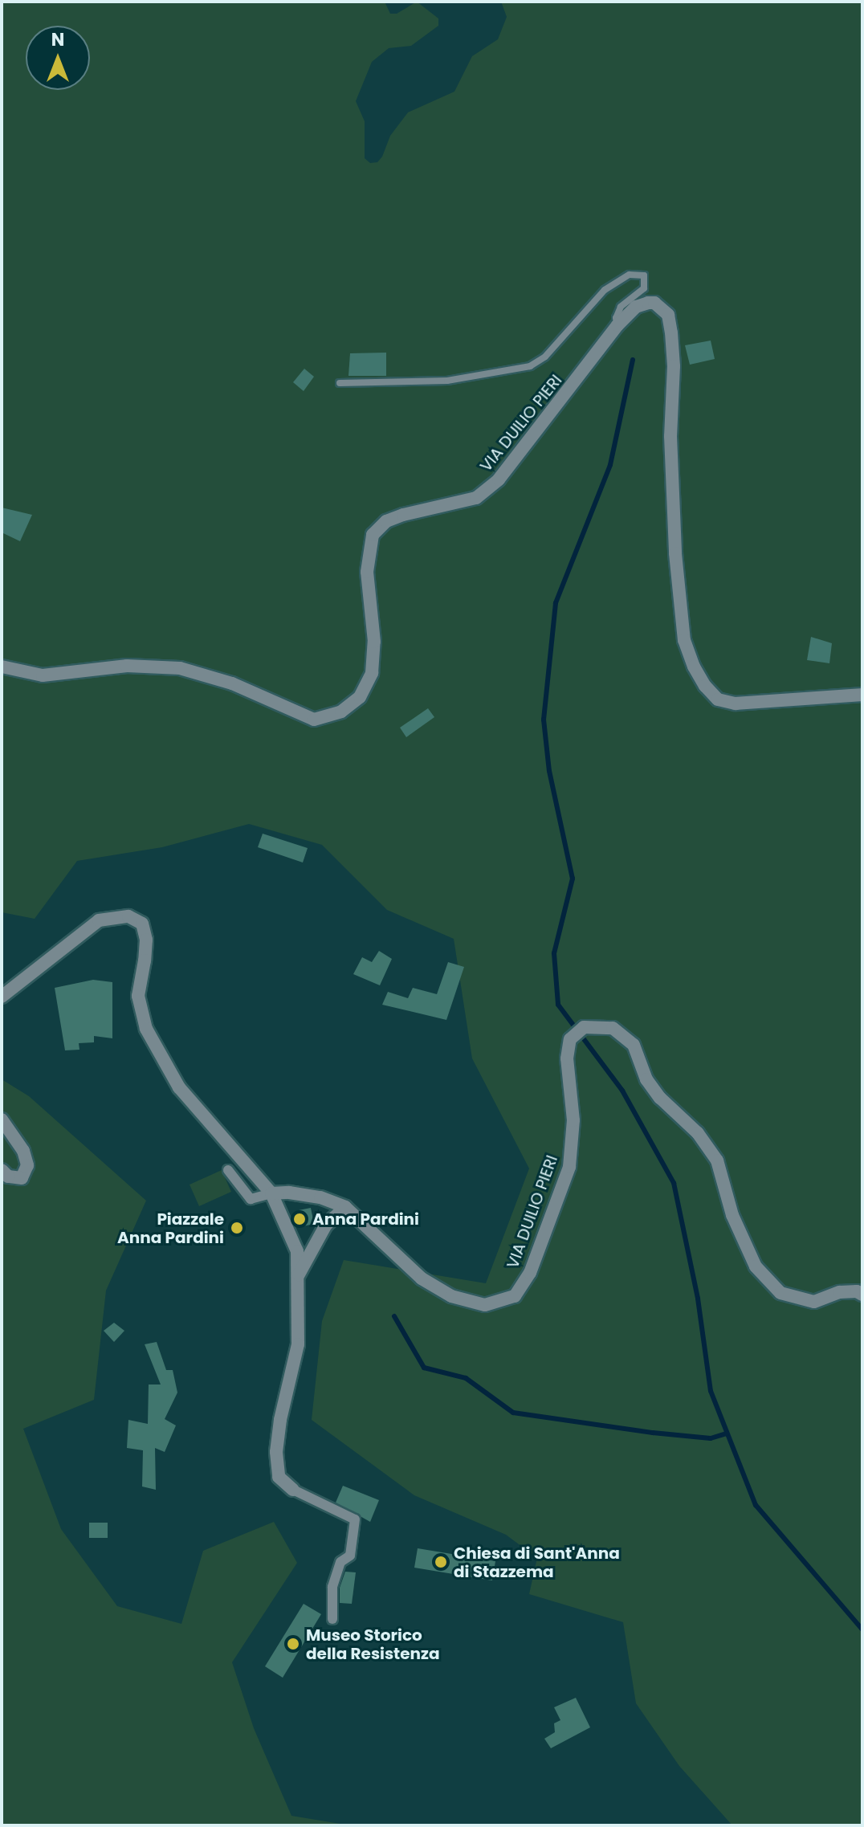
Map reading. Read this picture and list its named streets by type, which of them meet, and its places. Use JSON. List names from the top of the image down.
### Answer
{
  "streets": {
    "street": ["VIA DUILIO PIERI"]
  },
  "places": [
    "Anna Pardini",
    "Piazzale Anna Pardini",
    "Chiesa di Sant'Anna di Stazzema",
    "Museo Storico della Resistenza"
  ],
  "north": "top"
}
